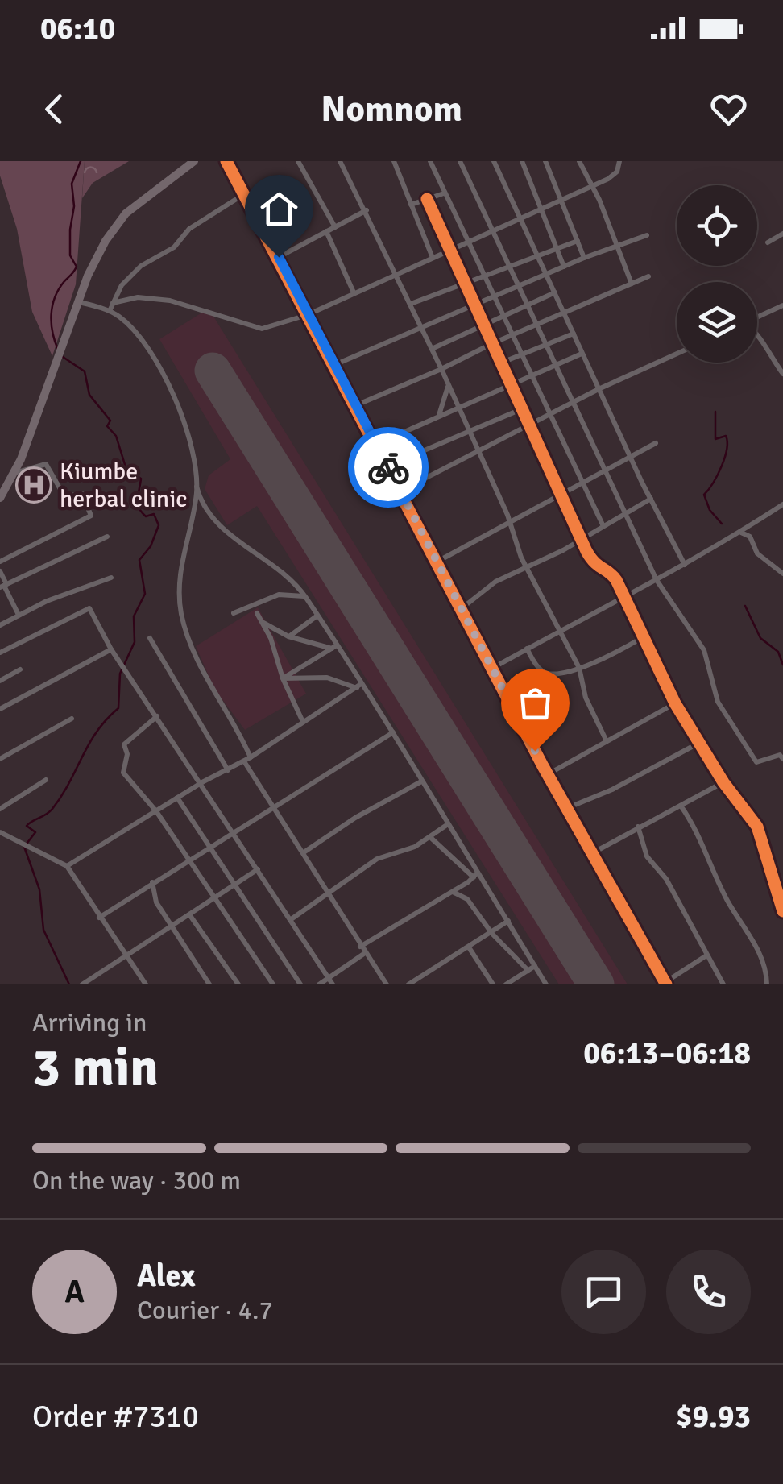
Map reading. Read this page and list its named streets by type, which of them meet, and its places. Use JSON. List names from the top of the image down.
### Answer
{
  "places": {
    "hospital": ["Kiumbe herbal clinic"]
  },
  "page": {
    "status": "06:10",
    "header": "Nomnom",
    "heading": ["3 min", "Arriving in", "06:13–06:18"],
    "panel": [
      "Alex",
      "Courier · 4.7",
      "Order #7310",
      "$9.93"
    ],
    "bar": "On the way · 300 m",
    "round": "A"
  }
}
